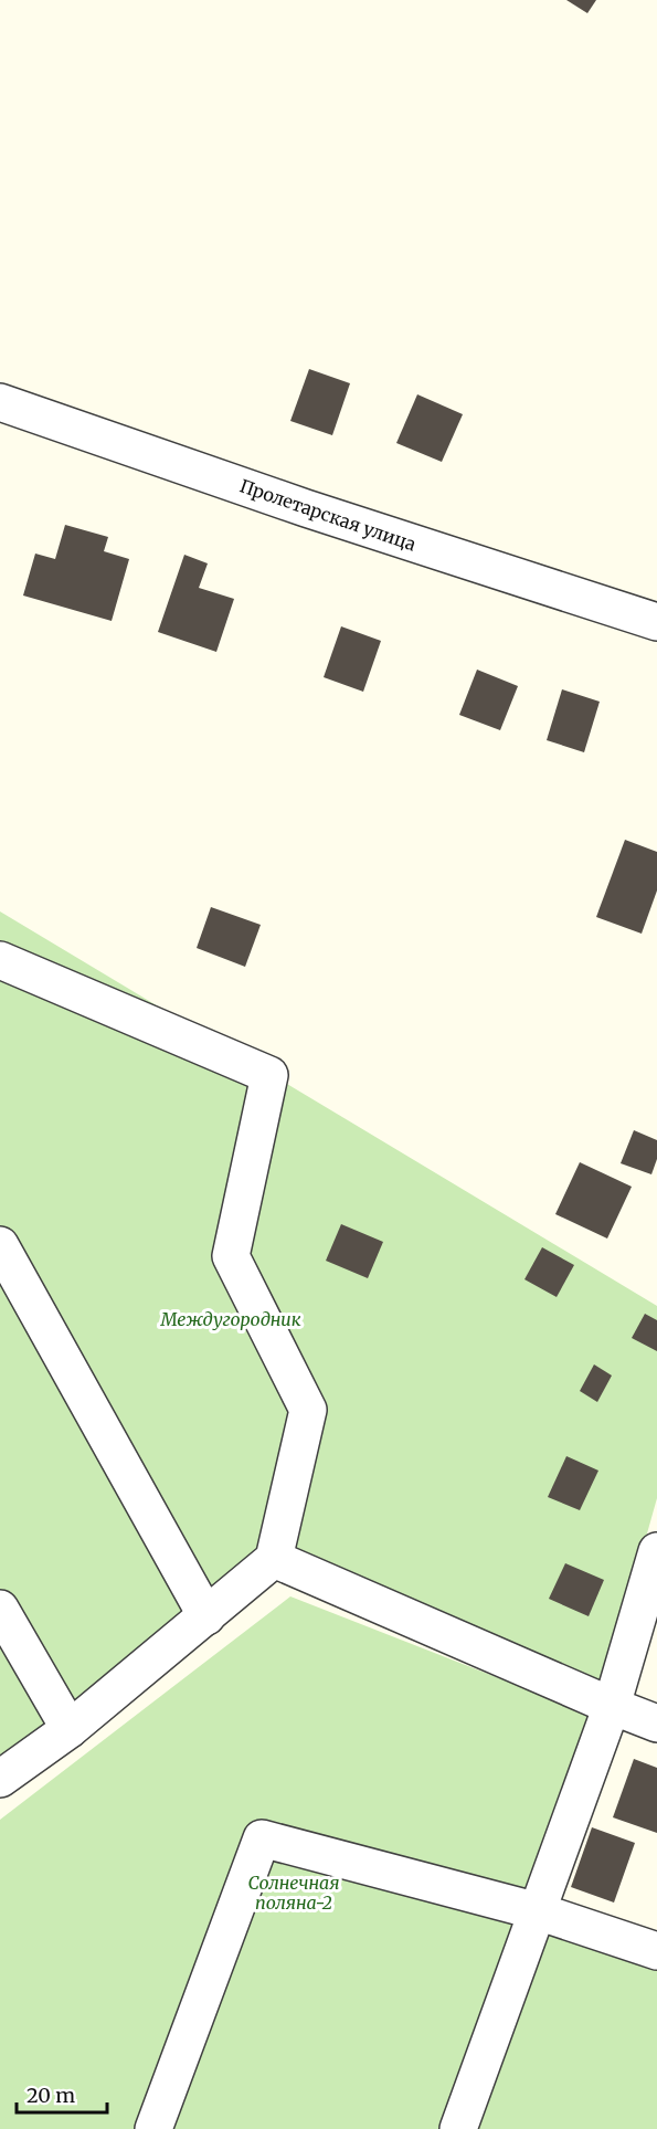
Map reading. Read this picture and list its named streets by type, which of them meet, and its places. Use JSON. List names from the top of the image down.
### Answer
{
  "streets": {
    "street": ["Пролетарская улица"]
  },
  "parks": ["Междугородник", "Солнечная поляна-2"],
  "scale_bar": "20 m"
}
